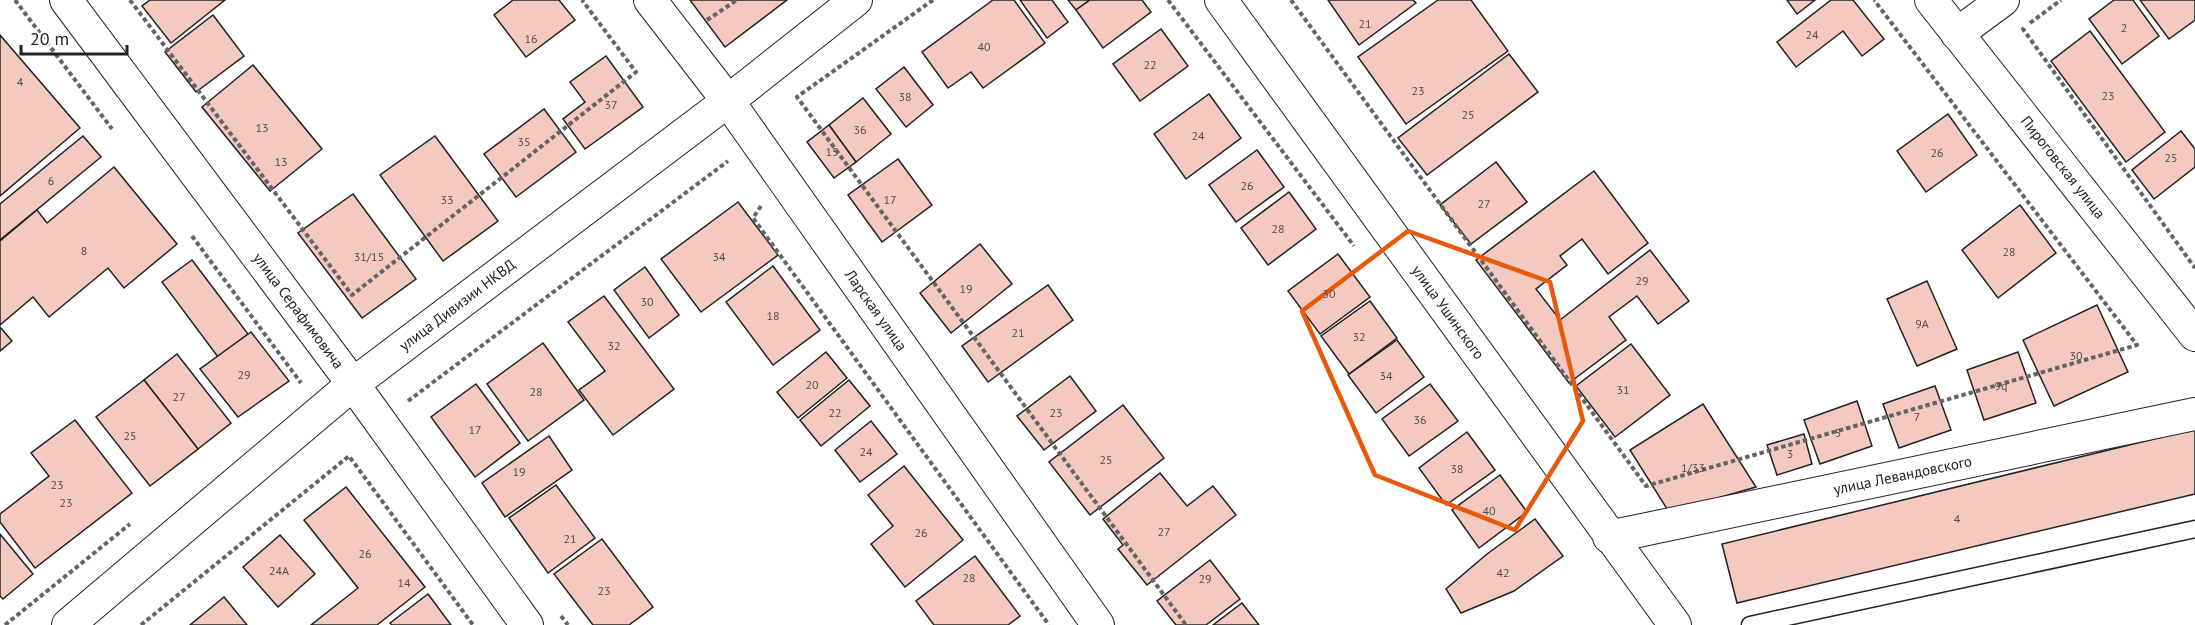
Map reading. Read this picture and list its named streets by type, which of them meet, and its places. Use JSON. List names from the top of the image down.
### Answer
{
  "streets": {
    "street": [
      "Пироговская улица",
      "улица Дивизии НКВД",
      "улица Серафимовича",
      "Ларская улица",
      "улица Ушинского",
      "улица Левандовского"
    ]
  },
  "crossings": [
    ["улица Дивизии НКВД", "улица Серафимовича"],
    ["улица Дивизии НКВД", "Ларская улица"],
    ["улица Ушинского", "улица Левандовского"]
  ],
  "house_numbers": [
    "21",
    "2",
    "24",
    "16",
    "40",
    "22",
    "4",
    "23",
    "23",
    "38",
    "37",
    "25",
    "13",
    "36",
    "24",
    "35",
    "15",
    "26",
    "25",
    "13",
    "6",
    "26",
    "33",
    "17",
    "27",
    "28",
    "8",
    "28",
    "31/15",
    "34",
    "29",
    "19",
    "30",
    "30",
    "18",
    "9А",
    "21",
    "32",
    "32",
    "30",
    "29",
    "34",
    "20",
    "9q",
    "31",
    "28",
    "27",
    "22",
    "23",
    "7",
    "36",
    "17",
    "5",
    "25",
    "24",
    "3",
    "25",
    "1/33",
    "38",
    "19",
    "23",
    "23",
    "40",
    "4",
    "27",
    "26",
    "21",
    "26",
    "24А",
    "42",
    "28",
    "29",
    "14",
    "23"
  ],
  "scale_bar": "20 m"
}
